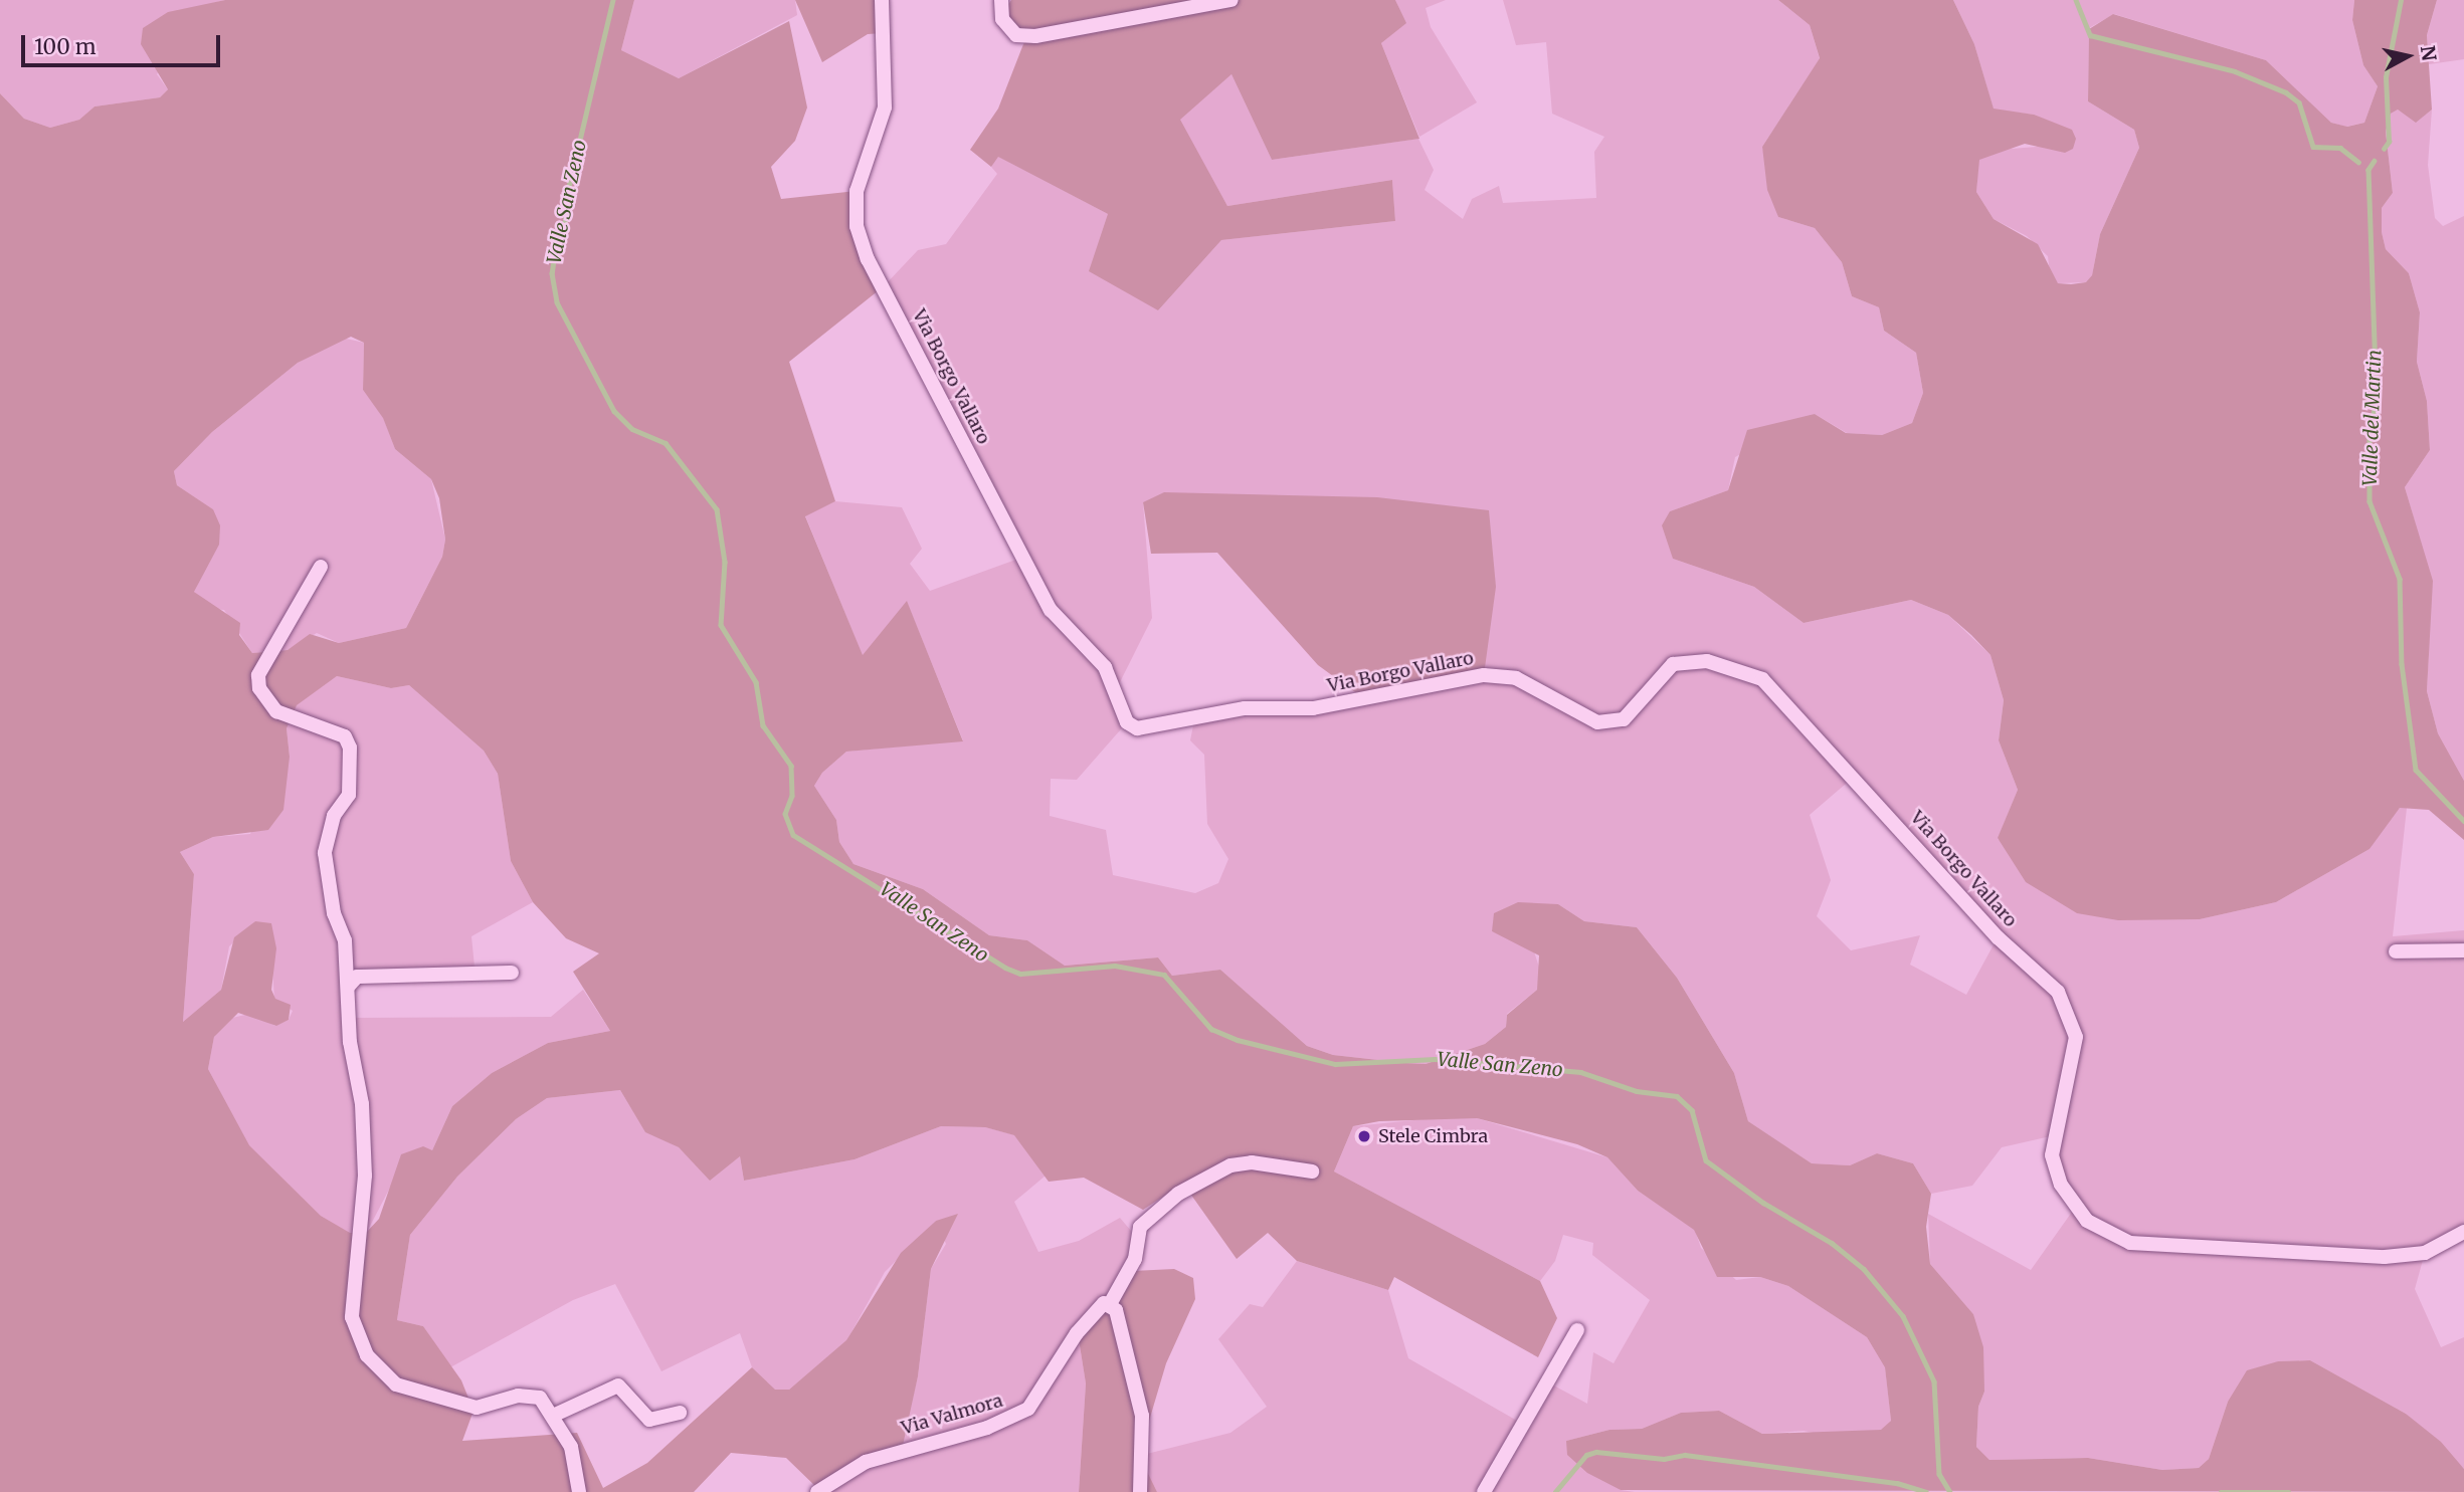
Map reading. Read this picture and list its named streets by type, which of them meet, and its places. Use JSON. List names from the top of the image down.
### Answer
{
  "streets": {
    "street": ["Via Borgo Vallaro", "Via Valmora"]
  },
  "water": ["Valle San Zeno", "Valle del Martin"],
  "places": ["Stele Cimbra"],
  "scale_bar": "100 m",
  "north": "right"
}
